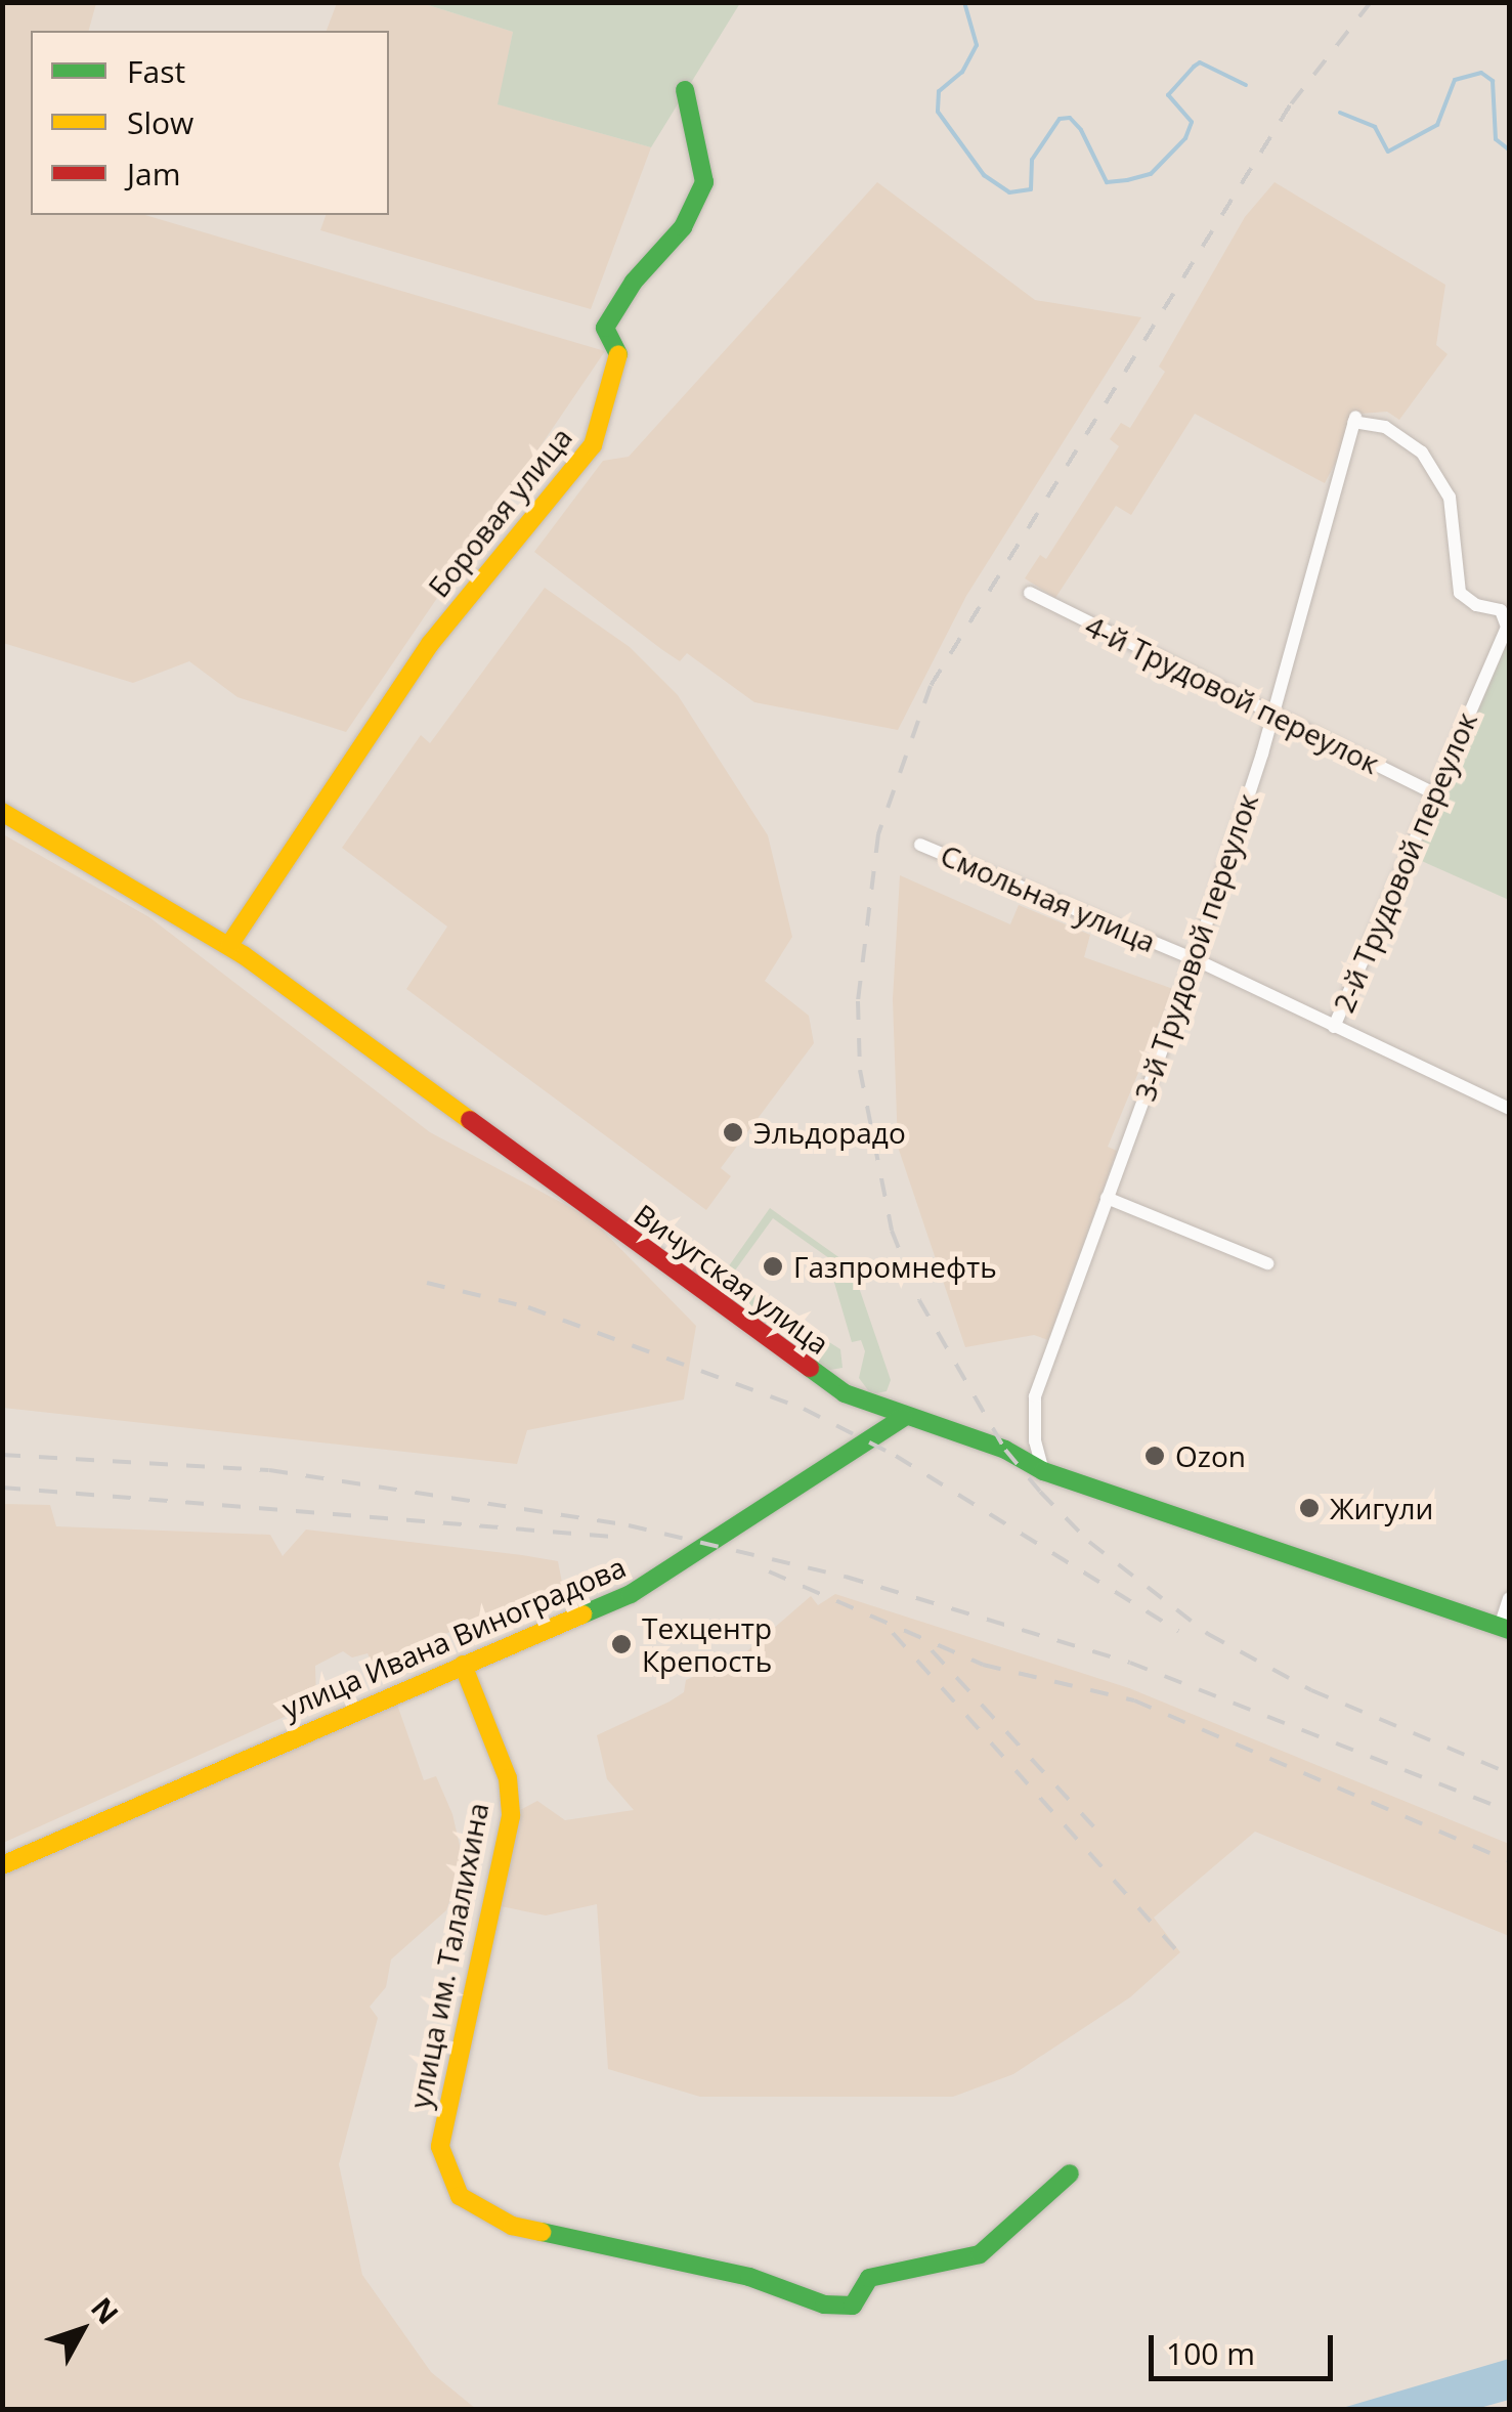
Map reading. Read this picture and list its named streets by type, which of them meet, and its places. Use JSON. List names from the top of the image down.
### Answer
{
  "streets": {
    "street": [
      "Боровая улица",
      "4-й Трудовой переулок",
      "2-й Трудовой переулок",
      "Смольная улица",
      "3-й Трудовой переулок",
      "Вичугская улица",
      "улица Ивана Виноградова",
      "улица им. Талалихина"
    ]
  },
  "crossings": [
    ["Боровая улица", "Вичугская улица"],
    ["4-й Трудовой переулок", "2-й Трудовой переулок"],
    ["4-й Трудовой переулок", "3-й Трудовой переулок"],
    ["2-й Трудовой переулок", "Смольная улица"],
    ["2-й Трудовой переулок", "3-й Трудовой переулок"],
    ["Смольная улица", "3-й Трудовой переулок"],
    ["3-й Трудовой переулок", "Вичугская улица"],
    ["Вичугская улица", "улица Ивана Виноградова"],
    ["улица Ивана Виноградова", "улица им. Талалихина"]
  ],
  "places": [
    "Эльдорадо",
    "Газпромнефть",
    "Ozon",
    "Жигули",
    "Техцентр Крепость"
  ],
  "legend": ["Fast", "Slow", "Jam"],
  "scale_bar": "100 m",
  "north": "top right"
}
